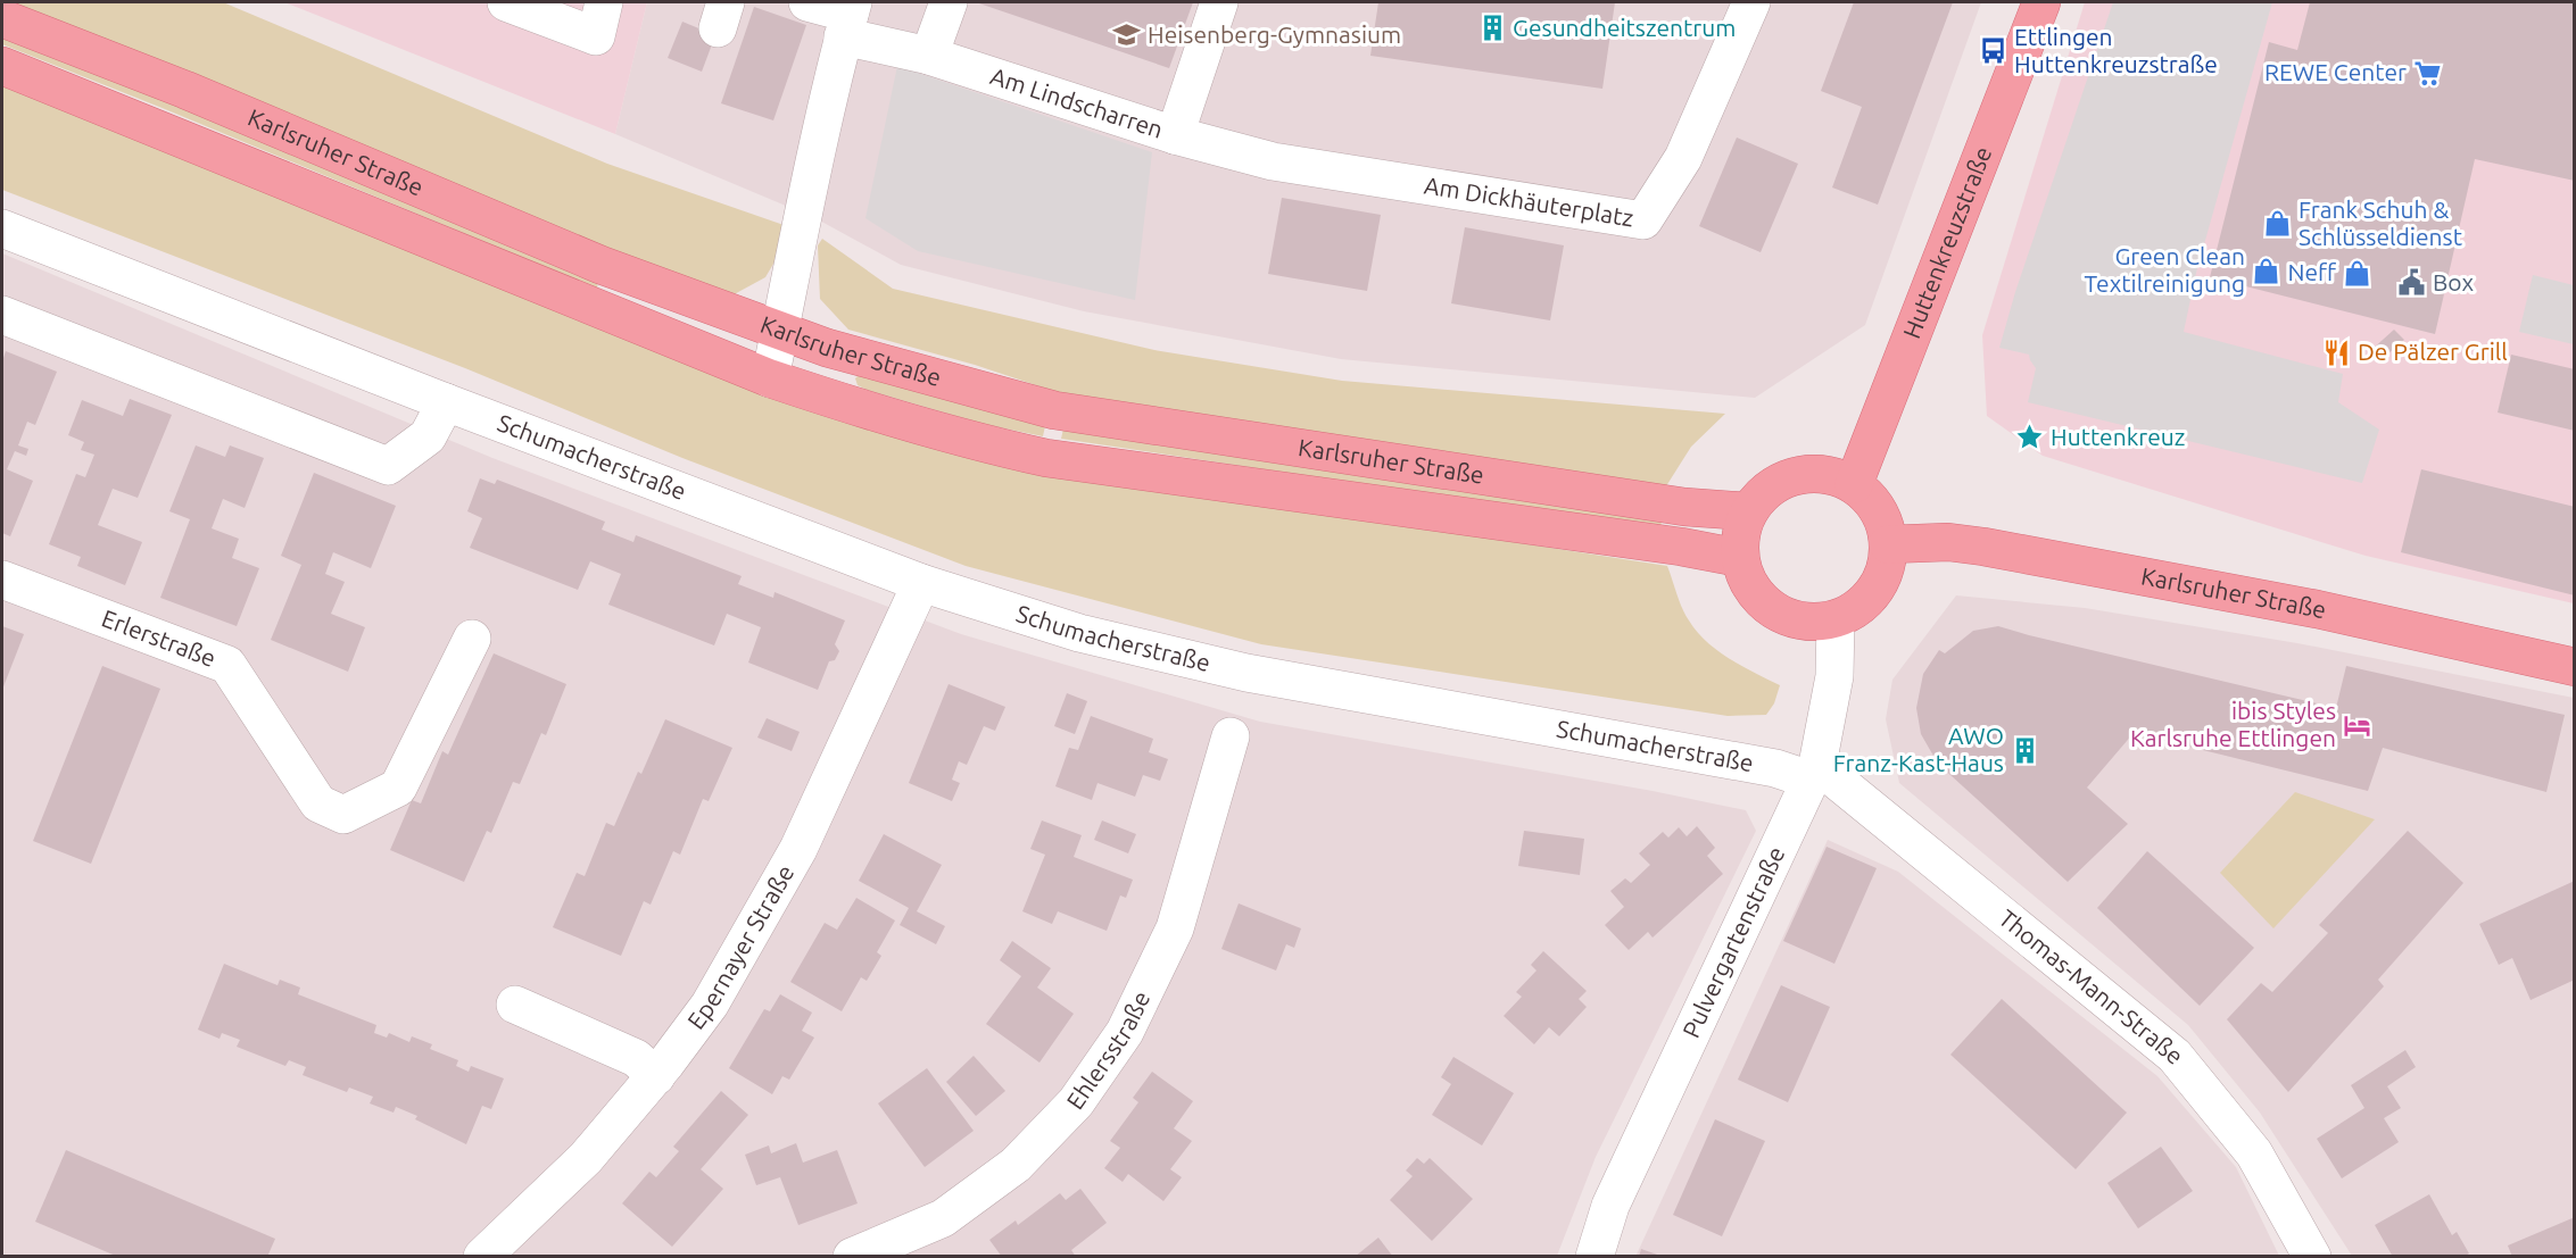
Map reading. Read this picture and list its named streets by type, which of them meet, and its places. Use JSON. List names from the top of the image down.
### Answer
{
  "streets": {
    "main road": ["Karlsruher Straße", "Huttenkreuzstraße"],
    "street": [
      "Am Lindscharren",
      "Am Dickhäuterplatz",
      "Schumacherstraße",
      "Erlerstraße",
      "Pulvergartenstraße",
      "Epernayer Straße",
      "Thomas-Mann-Straße",
      "Ehlersstraße"
    ]
  },
  "crossings": [
    ["Am Lindscharren", "Am Dickhäuterplatz"],
    ["Karlsruher Straße", "Huttenkreuzstraße"],
    ["Karlsruher Straße", "Pulvergartenstraße"],
    ["Huttenkreuzstraße", "Pulvergartenstraße"],
    ["Schumacherstraße", "Pulvergartenstraße"],
    ["Schumacherstraße", "Epernayer Straße"],
    ["Schumacherstraße", "Thomas-Mann-Straße"],
    ["Pulvergartenstraße", "Thomas-Mann-Straße"]
  ],
  "places": {
    "building": ["Gesundheitszentrum", "AWO Franz-Kast-Haus"],
    "school or university": ["Heisenberg-Gymnasium"],
    "bus stop": ["Ettlingen Huttenkreuzstraße"],
    "supermarket": ["REWE Center"],
    "shop": ["Frank Schuh & Schlüsseldienst", "Green Clean Textilreinigung", "Neff"],
    "public building": ["Box"],
    "restaurant": ["De Pälzer Grill"],
    "place": ["Huttenkreuz"],
    "hotel": ["ibis Styles Karlsruhe Ettlingen"]
  }
}
